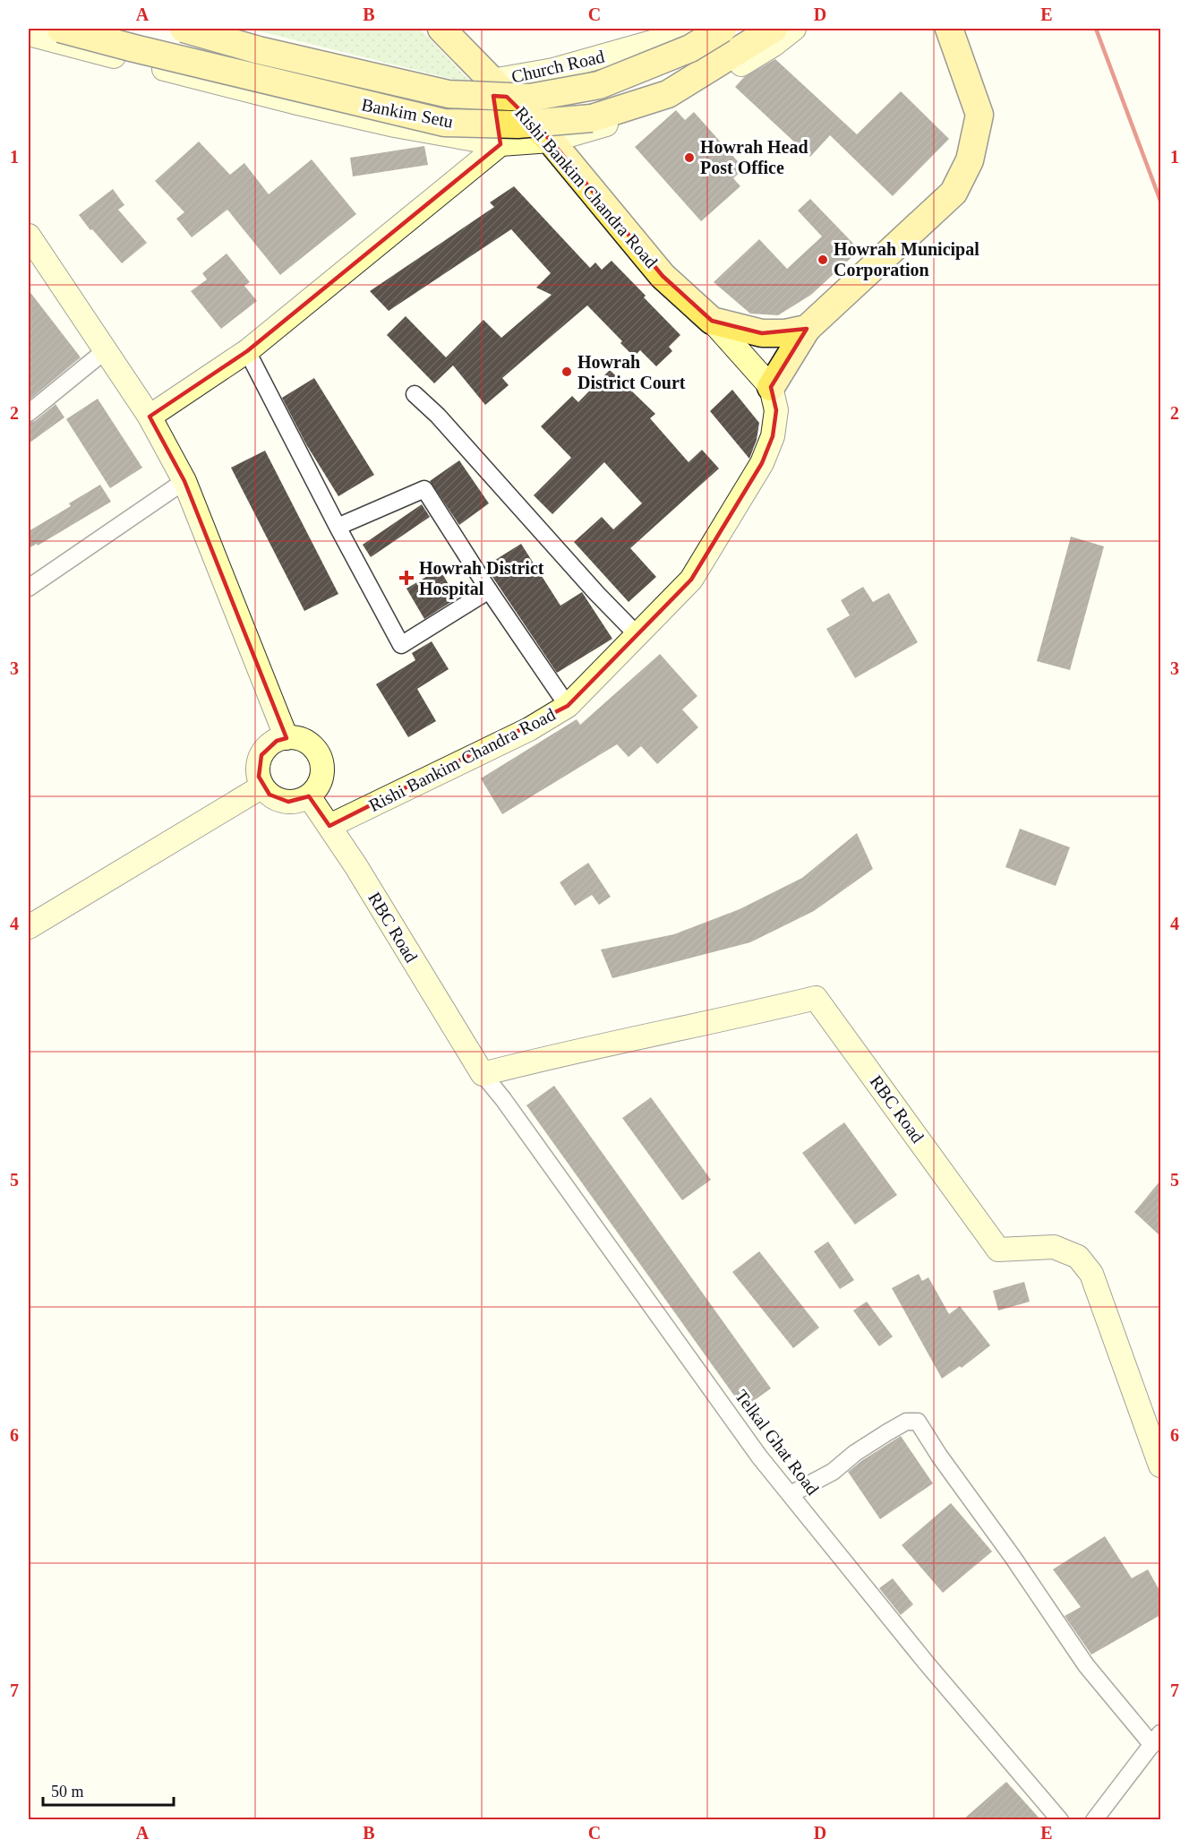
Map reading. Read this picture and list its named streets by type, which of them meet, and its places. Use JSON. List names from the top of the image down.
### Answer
{
  "streets": {
    "main road": [
      "Church Road",
      "Bankim Setu",
      "Rishi Bankim Chandra Road",
      "RBC Road"
    ],
    "street": ["Telkal Ghat Road"]
  },
  "crossings": [
    ["Church Road", "Rishi Bankim Chandra Road"],
    ["Rishi Bankim Chandra Road", "RBC Road"],
    ["RBC Road", "Telkal Ghat Road"]
  ],
  "places": {
    "other": ["Howrah Head Post Office", "Howrah Municipal Corporation", "Howrah District Court"],
    "health": ["Howrah District Hospital"]
  },
  "scale_bar": "50 m",
  "grid": {
    "columns": [
      "A",
      "B",
      "C",
      "D",
      "E"
    ],
    "rows": [
      "1",
      "2",
      "3",
      "4",
      "5",
      "6",
      "7"
    ]
  }
}
